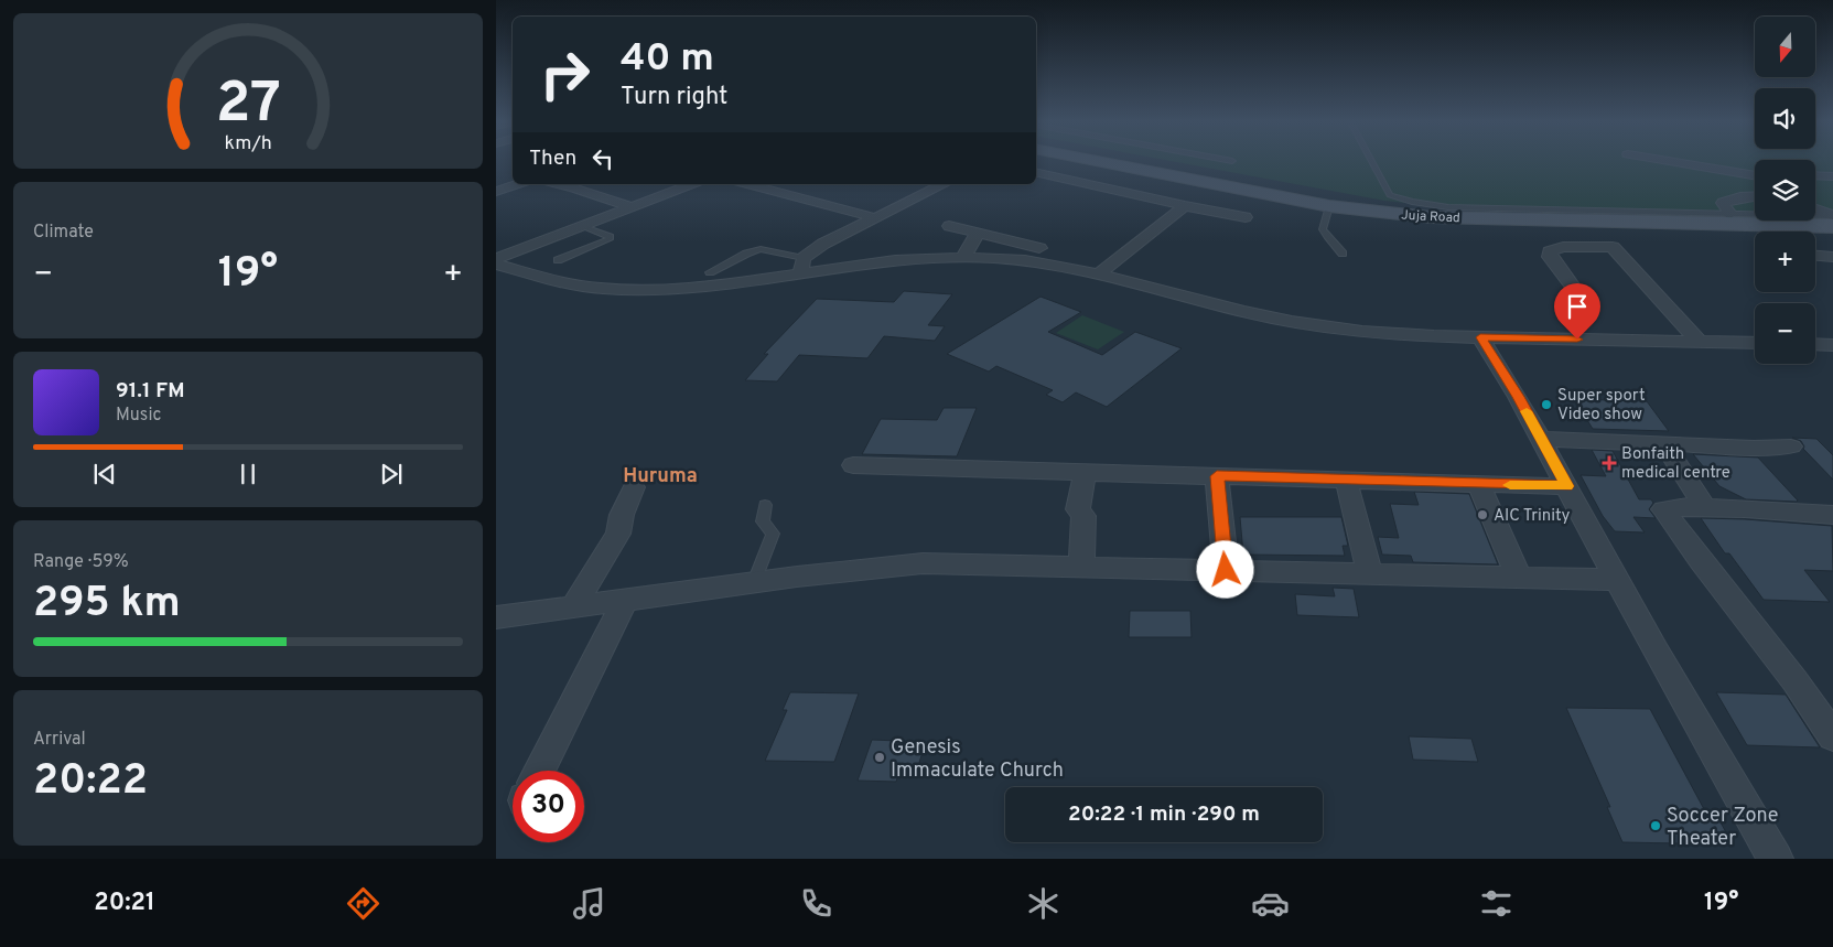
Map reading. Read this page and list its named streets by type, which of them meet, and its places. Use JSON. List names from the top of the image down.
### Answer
{
  "streets": {
    "main road": ["Juja Road"]
  },
  "districts": ["Huruma"],
  "places": {
    "other": [
      "Super sport Video show",
      "AIC Trinity",
      "Genesis Immaculate Church",
      "Soccer Zone Theater"
    ],
    "health": ["Bonfaith medical centre"]
  },
  "north": "bottom",
  "page": {
    "map_buttons": ["+", "−"],
    "turn": ["40 m", "Turn right"],
    "then": "Then",
    "tile": [
      "Climate",
      ["Range · 59%", "295 km"],
      ["Arrival", "20:22"]
    ],
    "heat": ["−", "19°", "+"],
    "song": ["91.1 FM", "Music"],
    "limit": "30",
    "trip": "20:22 · 1 min · 290 m",
    "tabs": ["20:21", "19°"],
    "gauge": ["27", "km/h"]
  }
}
